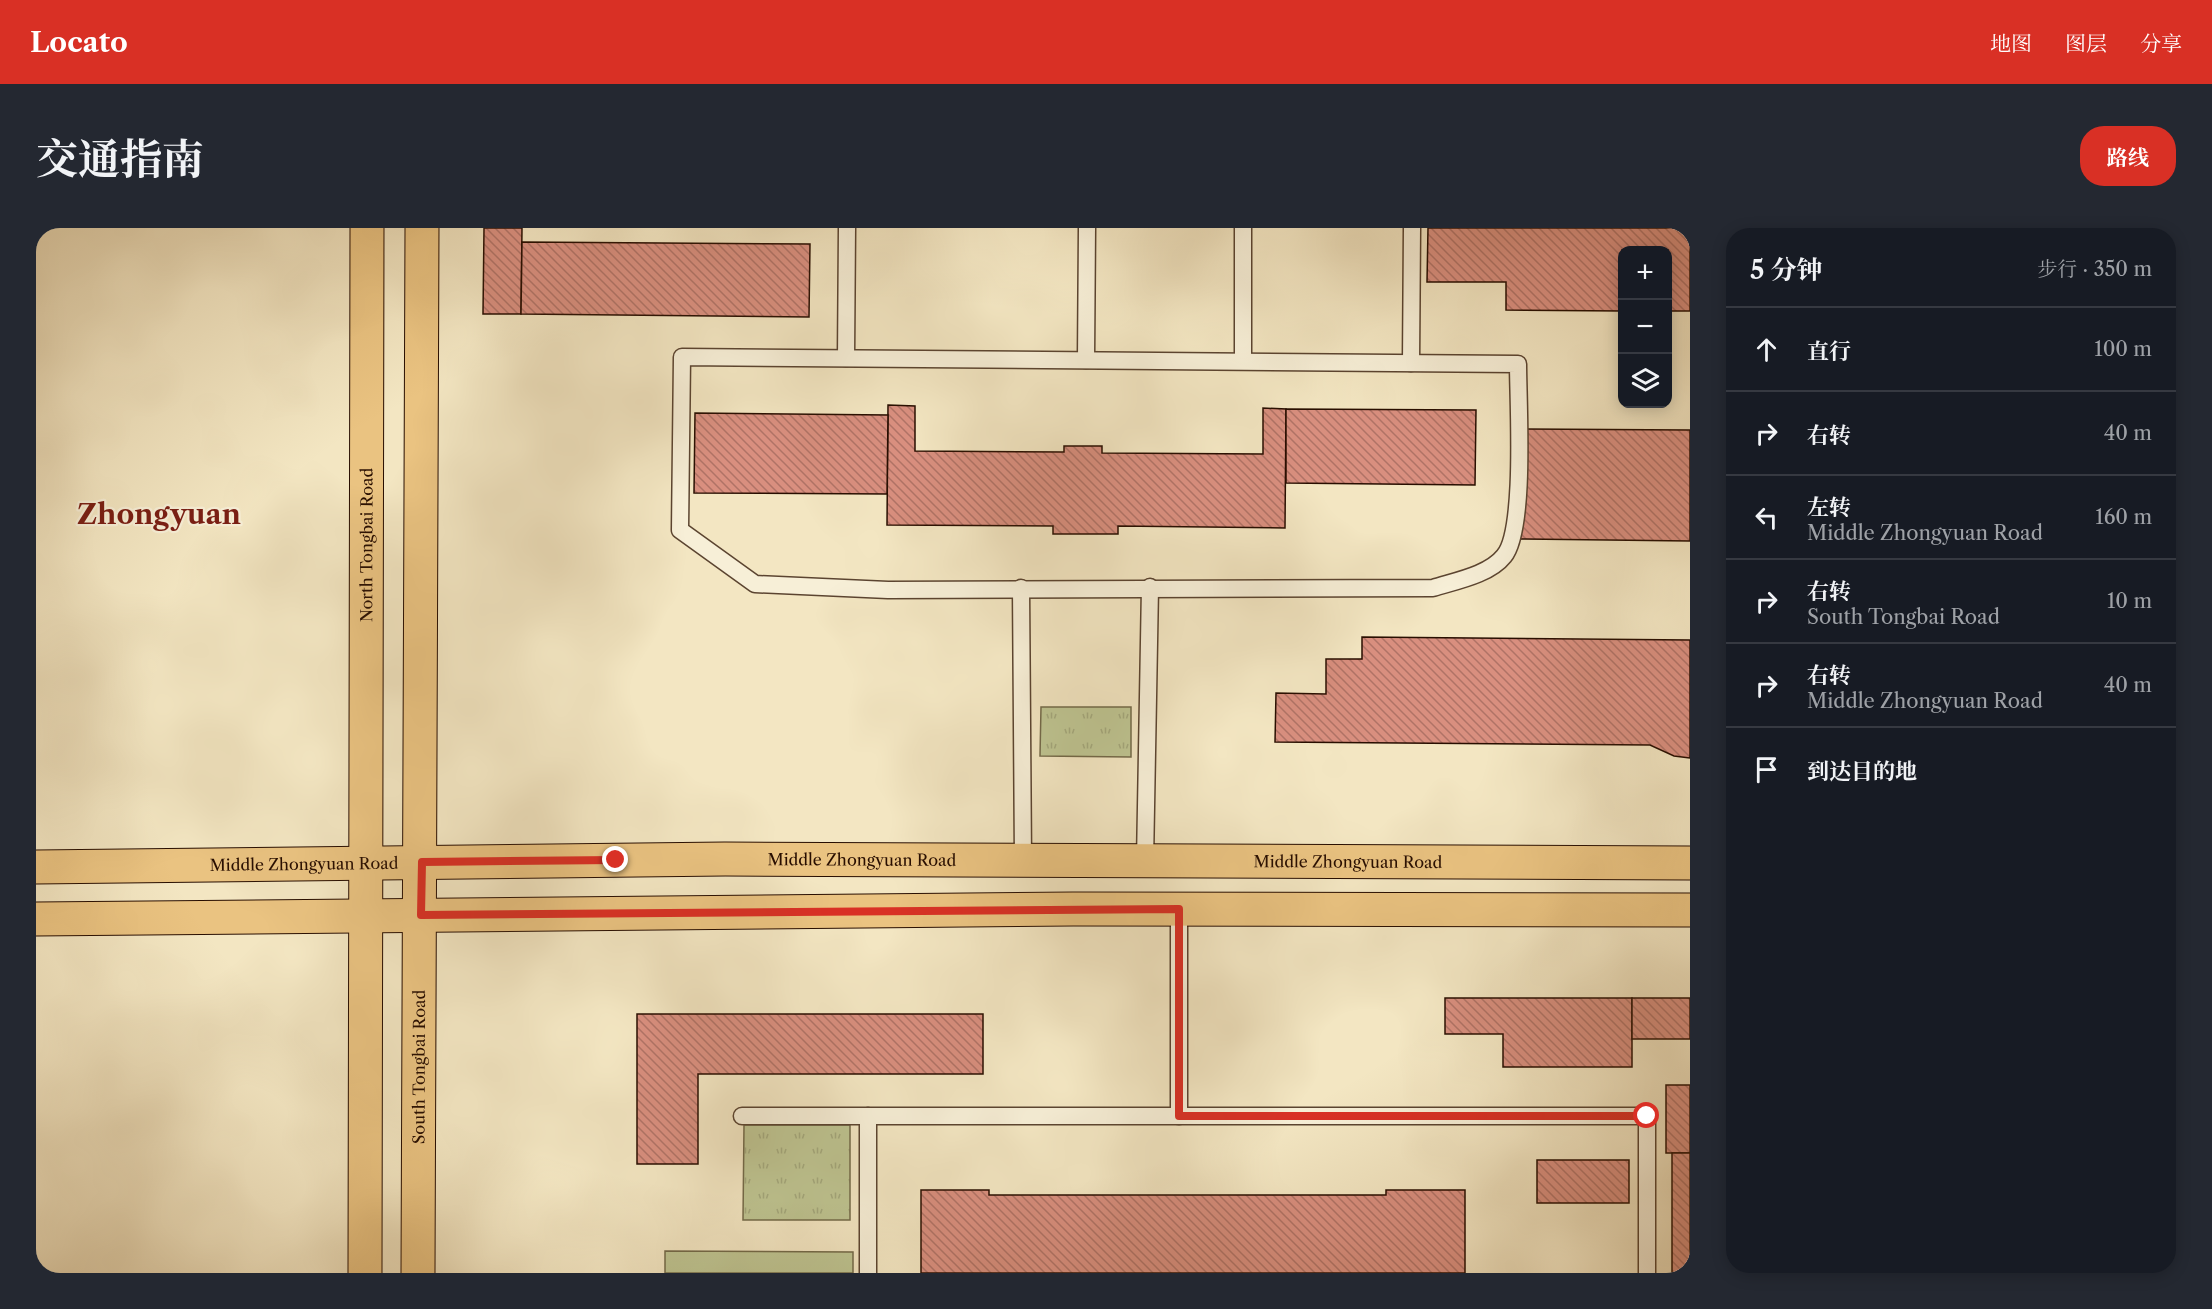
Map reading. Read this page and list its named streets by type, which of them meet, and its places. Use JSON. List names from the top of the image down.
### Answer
{
  "streets": {
    "main road": ["North Tongbai Road", "Middle Zhongyuan Road", "South Tongbai Road"]
  },
  "crossings": [
    ["North Tongbai Road", "Middle Zhongyuan Road"],
    ["Middle Zhongyuan Road", "South Tongbai Road"]
  ],
  "districts": ["Zhongyuan"],
  "page": {
    "header": "Locato",
    "nav": ["地图", "图层", "分享"],
    "title": "交通指南",
    "buttons": "路线",
    "heading": ["5 分钟", "步行 · 350 m"],
    "map_buttons": ["+", "−"],
    "list": [
      ["直行", "100 m"],
      ["右转", "40 m"],
      ["左转", "Middle Zhongyuan Road", "160 m"],
      ["右转", "South Tongbai Road", "10 m"],
      ["右转", "Middle Zhongyuan Road", "40 m"],
      "到达目的地"
    ]
  }
}
